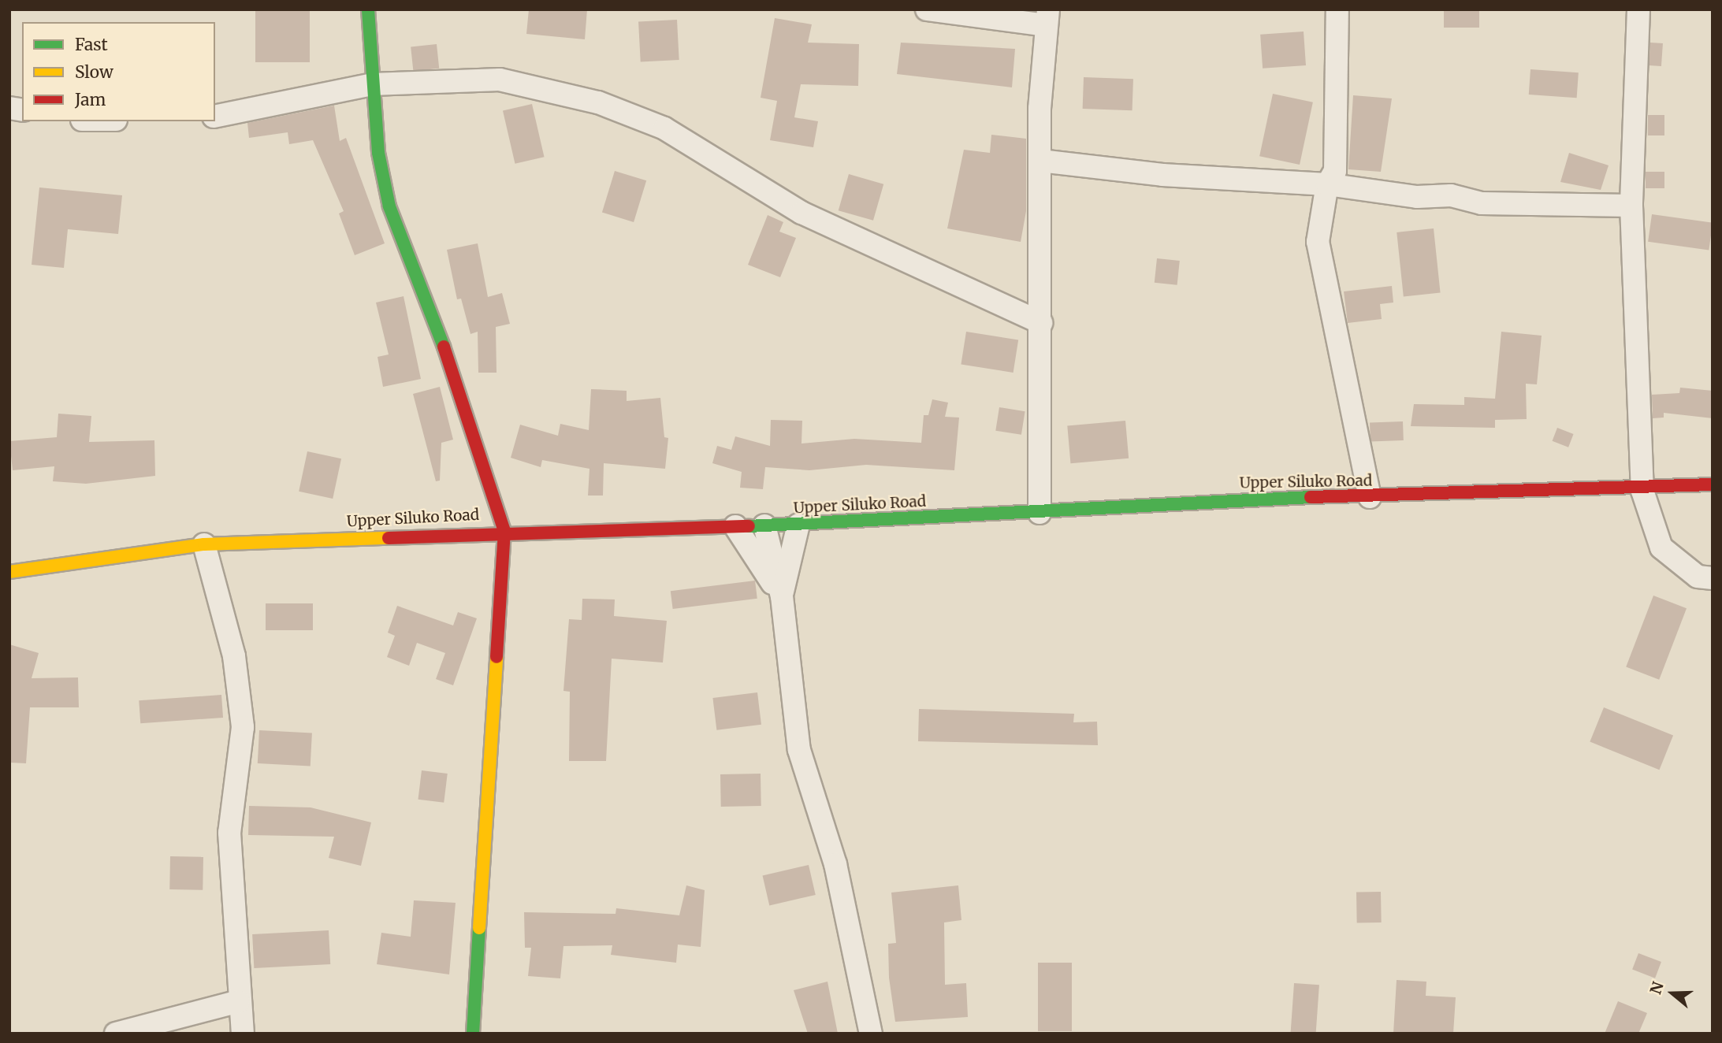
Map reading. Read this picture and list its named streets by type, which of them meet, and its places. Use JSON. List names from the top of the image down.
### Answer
{
  "streets": {
    "main road": ["Upper Siluko Road"]
  },
  "legend": ["Fast", "Slow", "Jam"],
  "north": "left"
}
